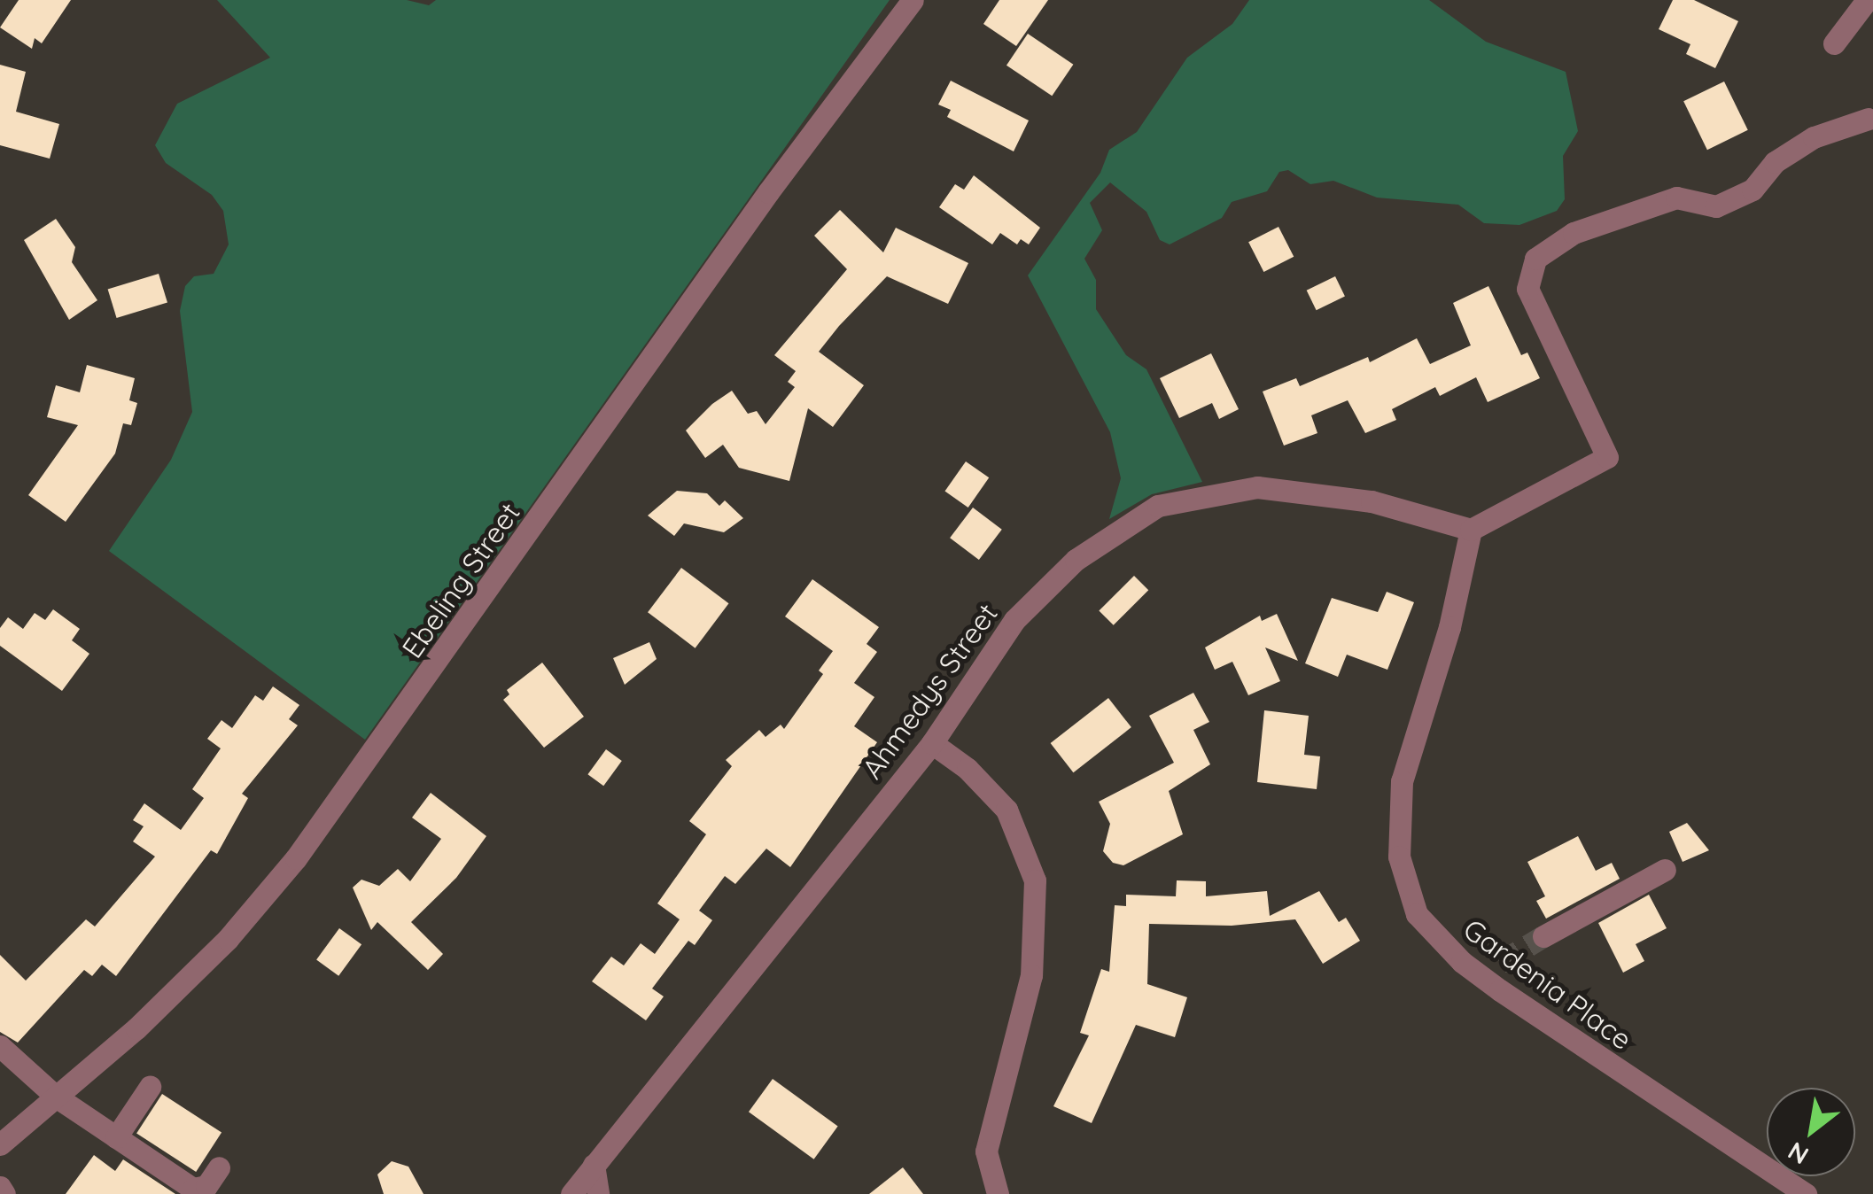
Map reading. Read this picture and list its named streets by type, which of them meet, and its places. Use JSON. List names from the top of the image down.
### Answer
{
  "streets": {
    "street": ["Ebeling Street", "Ahmedys Street", "Gardenia Place"]
  },
  "crossings": [
    ["Ahmedys Street", "Gardenia Place"]
  ],
  "north": "bottom left"
}
